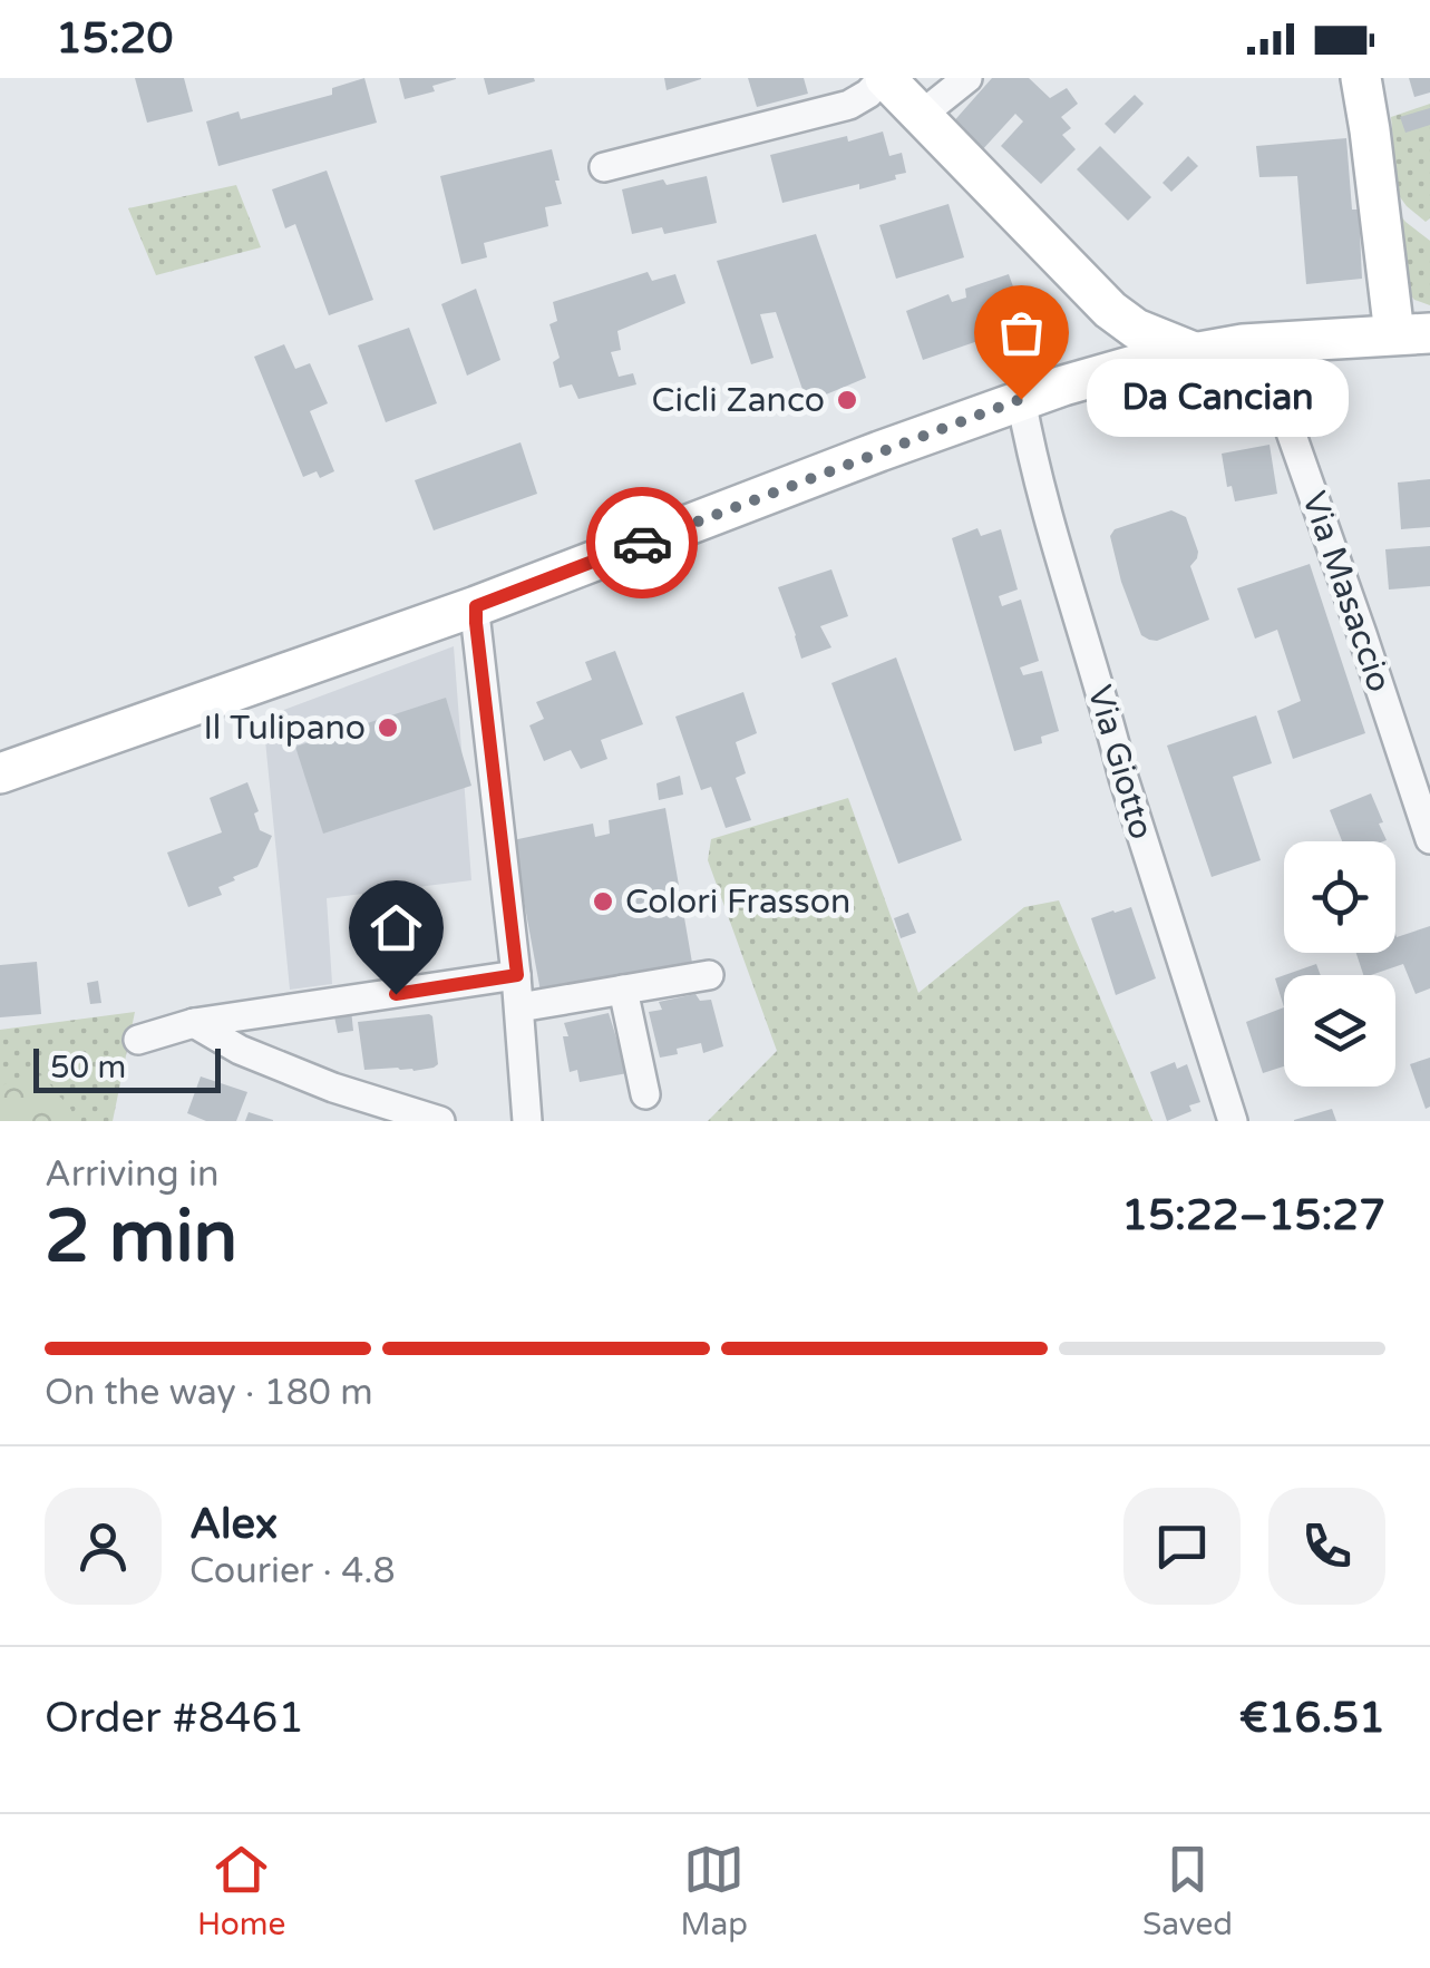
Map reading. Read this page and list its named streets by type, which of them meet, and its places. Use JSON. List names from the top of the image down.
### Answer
{
  "streets": {
    "street": ["Via Masaccio", "Via Giotto"]
  },
  "places": [
    "Da Cancian",
    "Cicli Zanco",
    "Il Tulipano",
    "Colori Frasson"
  ],
  "scale_bar": "50 m",
  "page": {
    "status": "15:20",
    "bubble": "Da Cancian",
    "scale": "50 m",
    "heading": ["2 min", "Arriving in", "15:22–15:27"],
    "panel": [
      "Alex",
      "Courier · 4.8",
      "Order #8461",
      "€16.51"
    ],
    "bar": "On the way · 180 m",
    "tabs": ["Home", "Map", "Saved"]
  }
}
